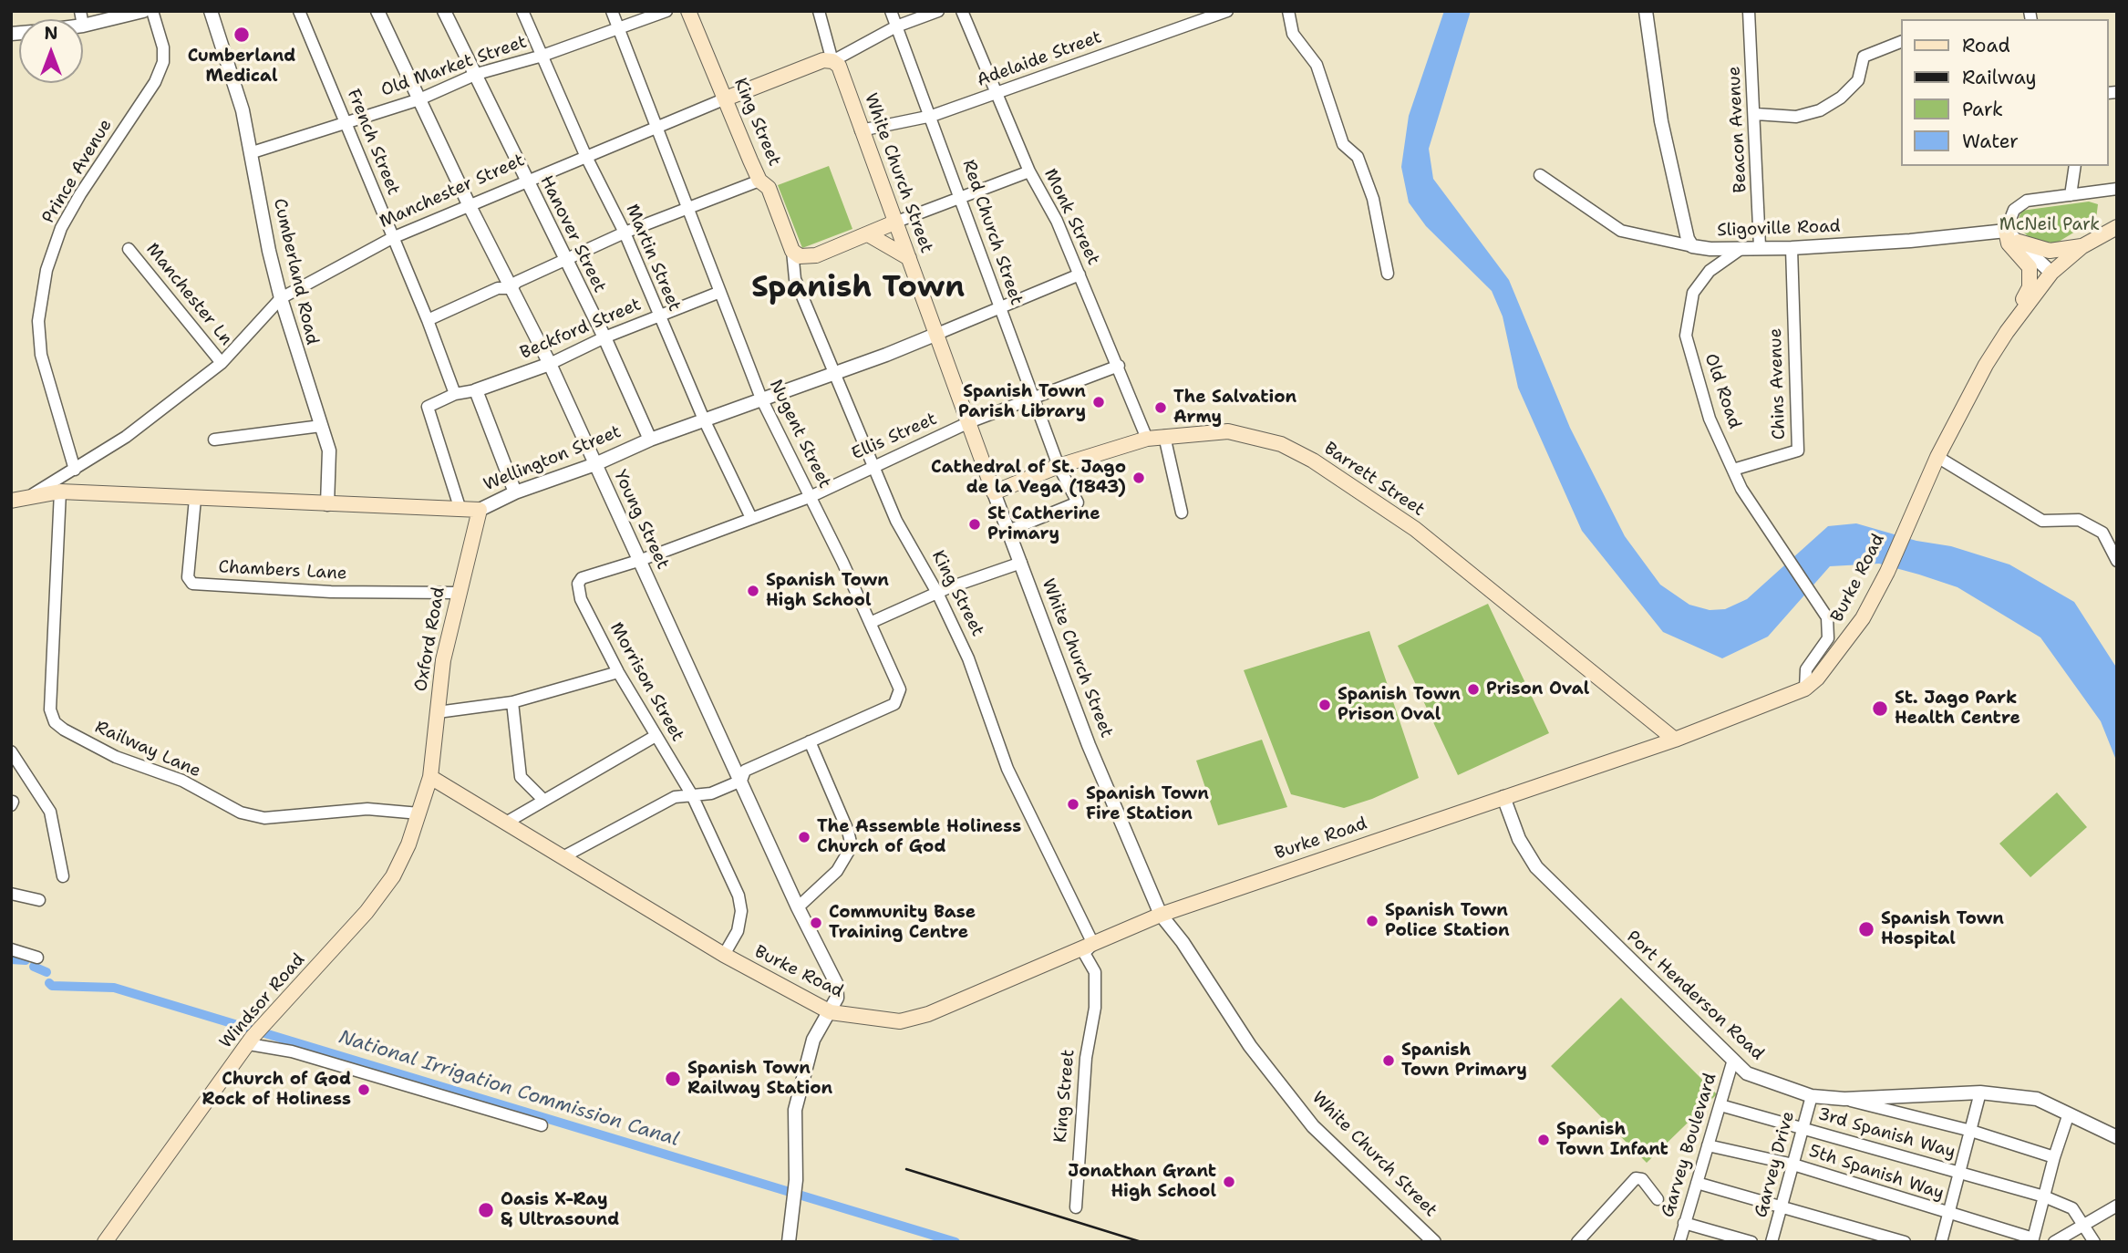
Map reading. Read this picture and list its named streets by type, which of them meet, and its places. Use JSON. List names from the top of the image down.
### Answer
{
  "streets": {
    "main road": [
      "King Street",
      "White Church Street",
      "Manchester Street",
      "Wellington Street",
      "Barrett Street",
      "Burke Road",
      "Oxford Road",
      "Windsor Road"
    ],
    "street": [
      "Adelaide Street",
      "Old Market Street",
      "Beacon Avenue",
      "French Street",
      "Prince Avenue",
      "Monk Street",
      "Sligoville Road",
      "Red Church Street",
      "Hanover Street",
      "Martin Street",
      "Cumberland Road",
      "Manchester Ln",
      "Beckford Street",
      "Chins Avenue",
      "Old Road",
      "Nugent Street",
      "Ellis Street",
      "Young Street",
      "Chambers Lane",
      "Morrison Street",
      "Railway Lane",
      "Port Henderson Road",
      "3rd Spanish Way",
      "Garvey Boulevard",
      "Garvey Drive",
      "5th Spanish Way"
    ]
  },
  "crossings": [
    ["Adelaide Street", "White Church Street"],
    ["Adelaide Street", "Monk Street"],
    ["Adelaide Street", "Red Church Street"],
    ["Old Market Street", "French Street"],
    ["Old Market Street", "Hanover Street"],
    ["Old Market Street", "Martin Street"],
    ["Old Market Street", "Cumberland Road"],
    ["Old Market Street", "Nugent Street"],
    ["Old Market Street", "Young Street"],
    ["King Street", "Manchester Street"],
    ["King Street", "Ellis Street"],
    ["King Street", "Wellington Street"],
    ["King Street", "Burke Road"],
    ["Beacon Avenue", "Sligoville Road"],
    ["French Street", "Manchester Street"],
    ["French Street", "Beckford Street"],
    ["Prince Avenue", "Manchester Street"],
    ["White Church Street", "Manchester Street"],
    ["White Church Street", "Red Church Street"],
    ["White Church Street", "Ellis Street"],
    ["White Church Street", "Wellington Street"],
    ["White Church Street", "Barrett Street"],
    ["White Church Street", "Burke Road"],
    ["Manchester Street", "Red Church Street"],
    ["Manchester Street", "Hanover Street"],
    ["Manchester Street", "Martin Street"],
    ["Manchester Street", "Cumberland Road"],
    ["Manchester Street", "Manchester Ln"],
    ["Manchester Street", "Nugent Street"],
    ["Manchester Street", "Wellington Street"],
    ["Manchester Street", "Young Street"],
    ["Monk Street", "Ellis Street"],
    ["Monk Street", "Wellington Street"],
    ["Monk Street", "Barrett Street"],
    ["Sligoville Road", "Chins Avenue"],
    ["Sligoville Road", "Old Road"],
    ["Red Church Street", "Ellis Street"],
    ["Red Church Street", "Wellington Street"],
    ["Red Church Street", "Barrett Street"],
    ["Hanover Street", "Beckford Street"],
    ["Hanover Street", "Wellington Street"],
    ["Martin Street", "Beckford Street"],
    ["Martin Street", "Ellis Street"],
    ["Martin Street", "Wellington Street"],
    ["Cumberland Road", "Wellington Street"],
    ["Beckford Street", "Nugent Street"],
    ["Beckford Street", "Wellington Street"],
    ["Beckford Street", "Young Street"],
    ["Chins Avenue", "Old Road"],
    ["Old Road", "Burke Road"],
    ["Nugent Street", "Ellis Street"],
    ["Nugent Street", "Wellington Street"],
    ["Nugent Street", "Young Street"],
    ["Ellis Street", "Young Street"],
    ["Ellis Street", "Morrison Street"],
    ["Wellington Street", "Young Street"],
    ["Wellington Street", "Chambers Lane"],
    ["Wellington Street", "Oxford Road"],
    ["Wellington Street", "Railway Lane"],
    ["Barrett Street", "Burke Road"],
    ["Young Street", "Burke Road"],
    ["Chambers Lane", "Oxford Road"],
    ["Burke Road", "Oxford Road"],
    ["Burke Road", "Morrison Street"],
    ["Burke Road", "Port Henderson Road"],
    ["Burke Road", "Windsor Road"],
    ["Oxford Road", "Windsor Road"],
    ["Railway Lane", "Windsor Road"],
    ["Port Henderson Road", "Garvey Boulevard"],
    ["Port Henderson Road", "Garvey Drive"],
    ["3rd Spanish Way", "Garvey Boulevard"],
    ["3rd Spanish Way", "Garvey Drive"],
    ["Garvey Boulevard", "5th Spanish Way"],
    ["Garvey Drive", "5th Spanish Way"]
  ],
  "districts": ["Spanish Town"],
  "water": ["National Irrigation Commission Canal"],
  "parks": ["McNeil Park"],
  "places": [
    "Cumberland Medical",
    "Spanish Town Parish Library",
    "The Salvation Army",
    "Cathedral of St. Jago de la Vega (1843)",
    "St Catherine Primary",
    "Spanish Town High School",
    "Prison Oval",
    "Spanish Town Prison Oval",
    "St. Jago Park Health Centre",
    "Spanish Town Fire Station",
    "The Assemble Holiness Church of God",
    "Spanish Town Police Station",
    "Community Base Training Centre",
    "Spanish Town Hospital",
    "Spanish Town Primary",
    "Spanish Town Railway Station",
    "Church of God Rock of Holiness",
    "Spanish Town Infant",
    "Jonathan Grant High School",
    "Oasis X-Ray & Ultrasound"
  ],
  "legend": [
    "Road",
    "Railway",
    "Park",
    "Water"
  ],
  "north": "top"
}
